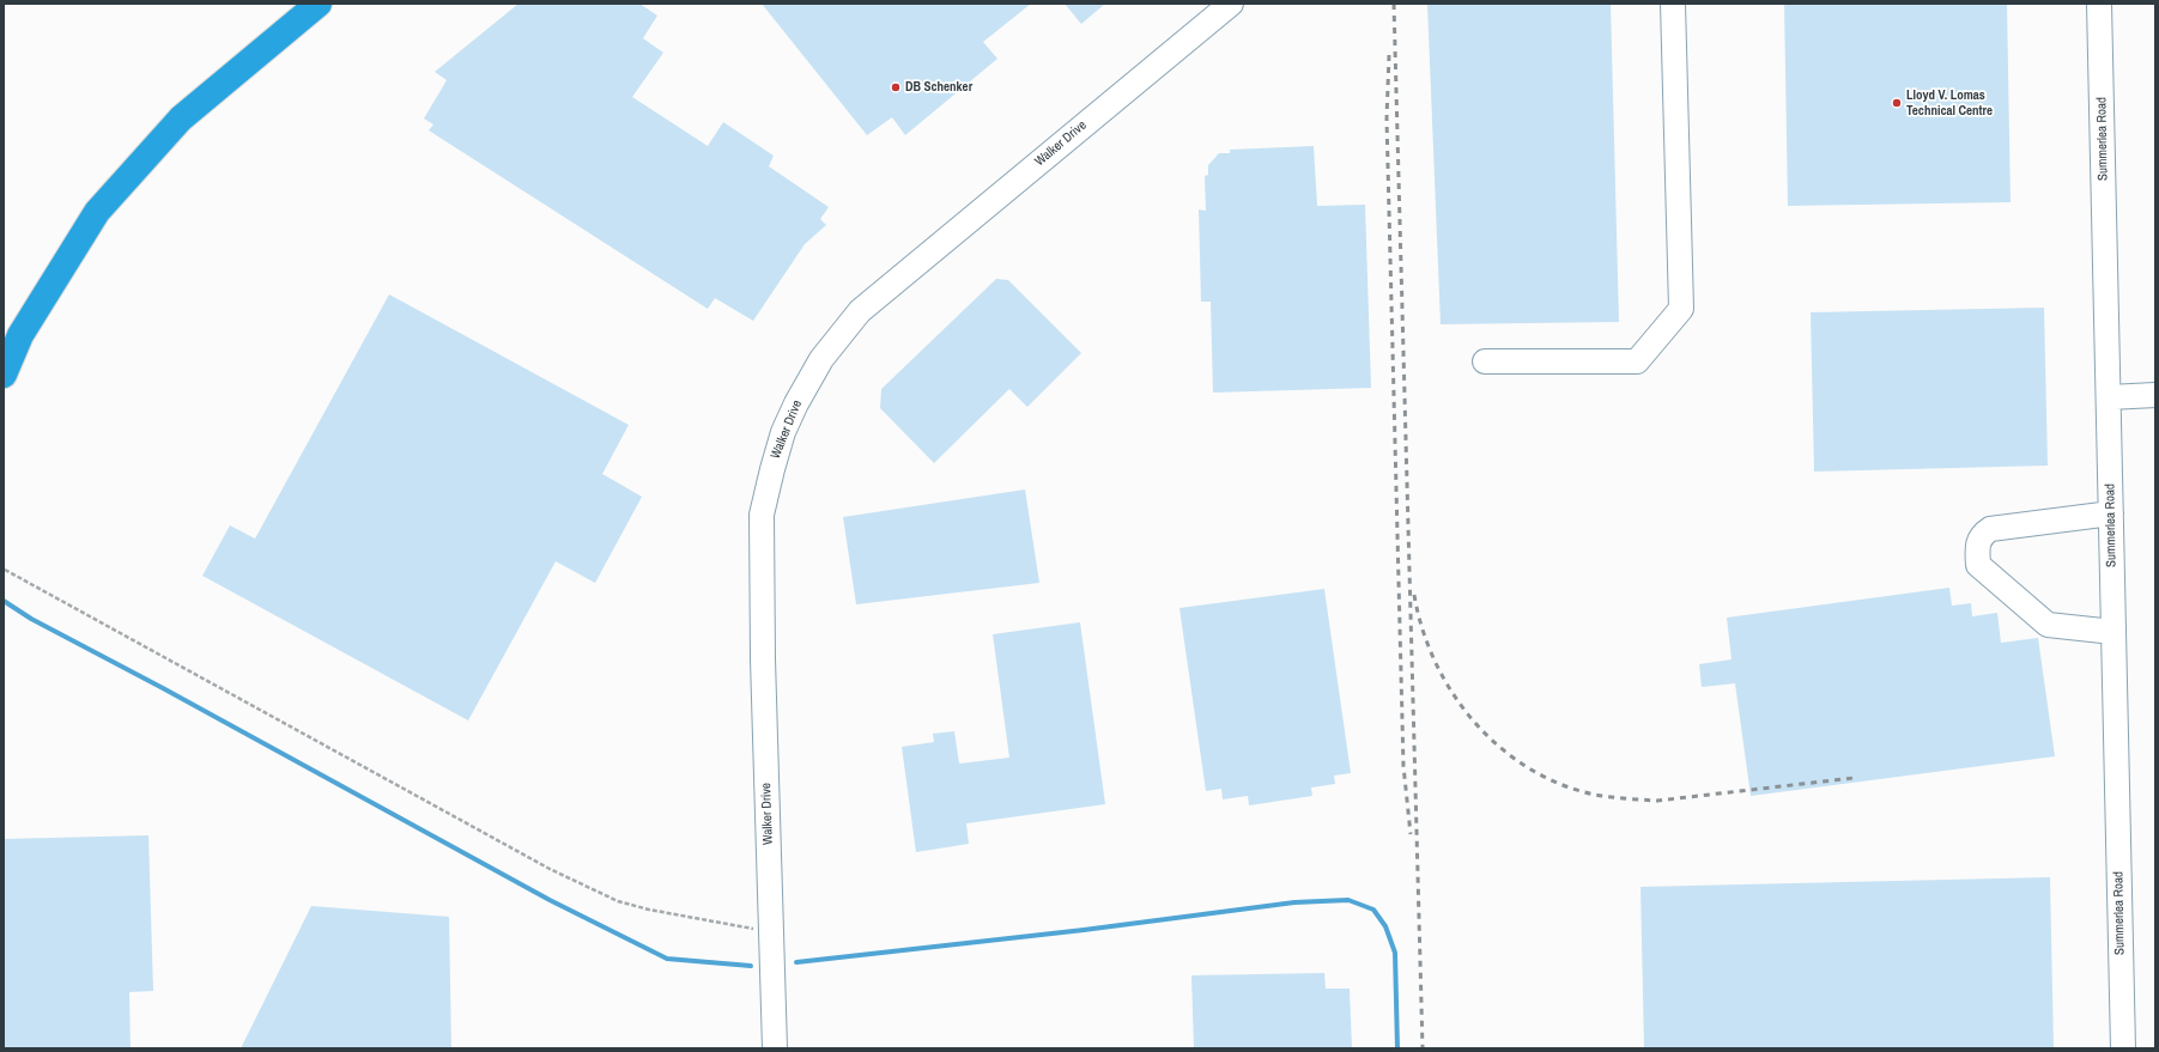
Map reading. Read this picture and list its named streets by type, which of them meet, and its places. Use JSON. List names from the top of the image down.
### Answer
{
  "streets": {
    "street": ["Summerlea Road", "Walker Drive"]
  },
  "places": ["DB Schenker", "Lloyd V. Lomas Technical Centre"]
}
